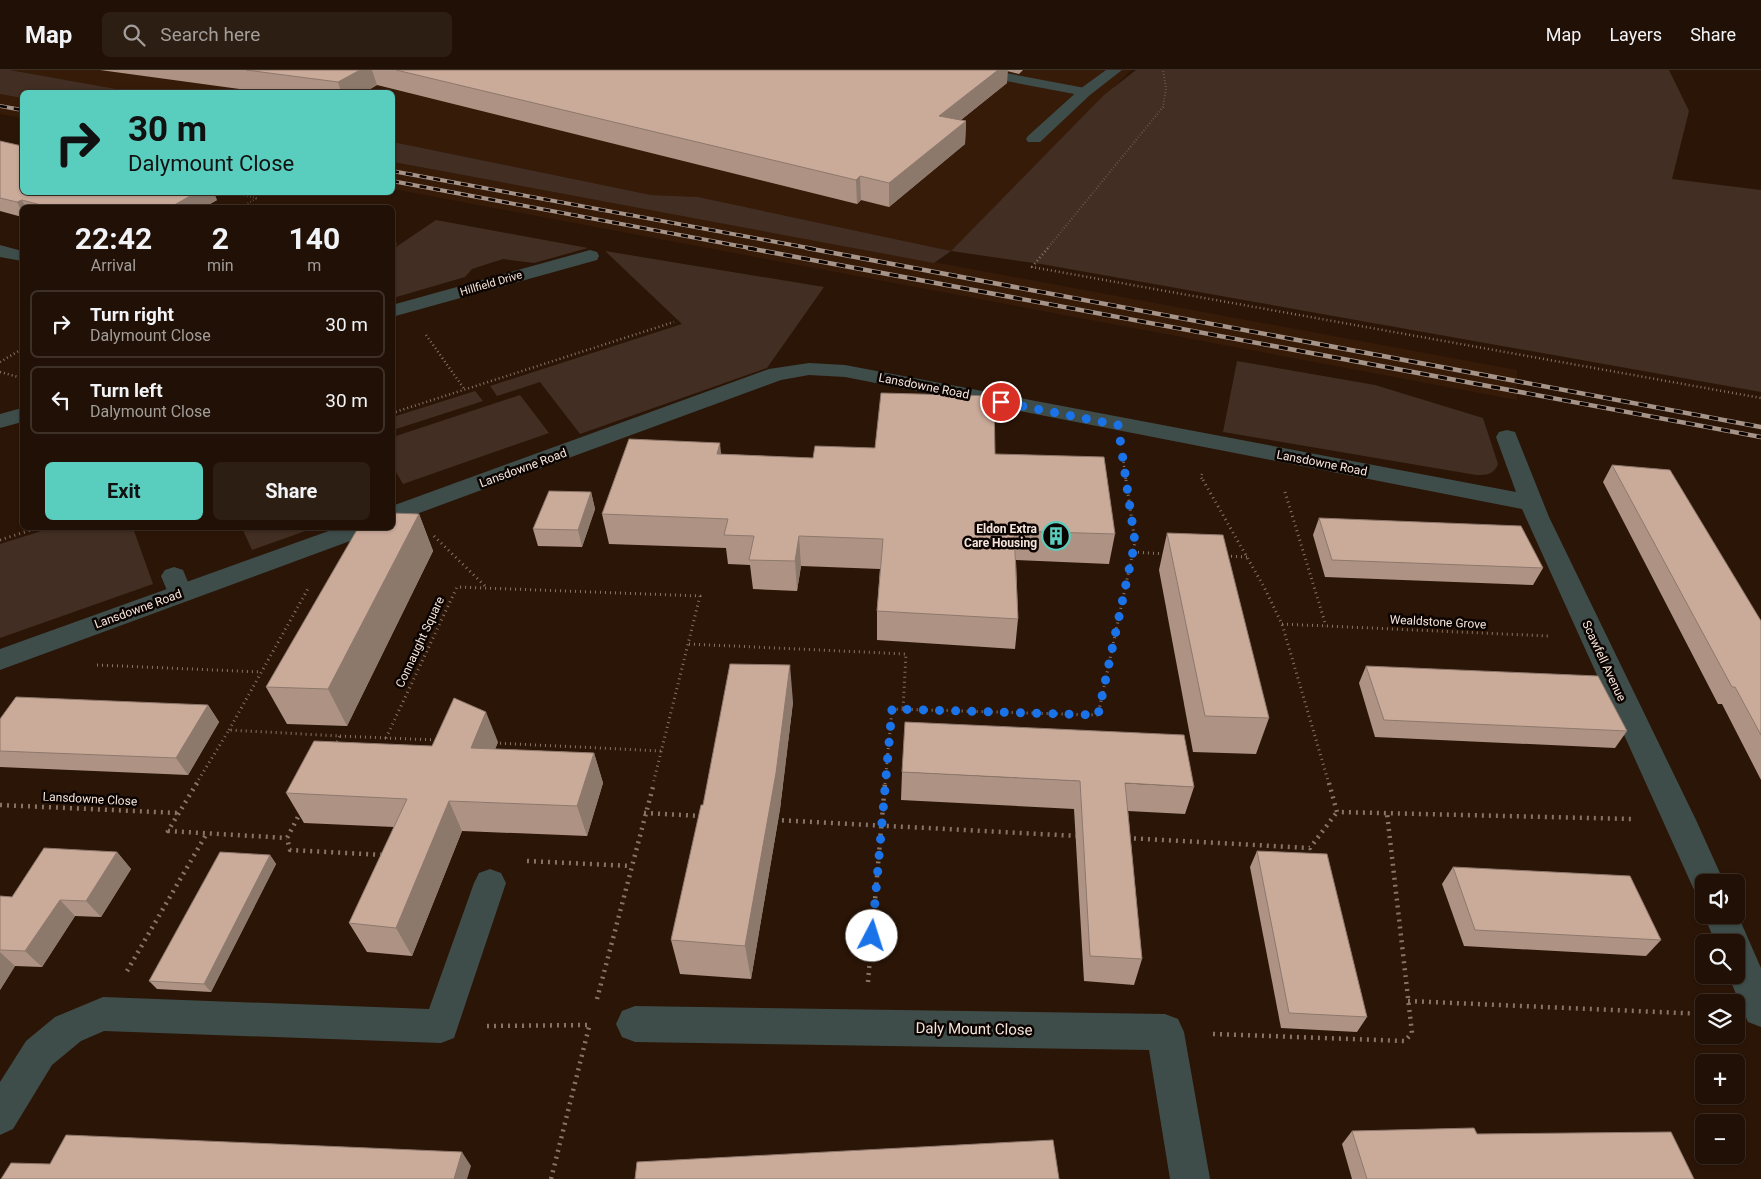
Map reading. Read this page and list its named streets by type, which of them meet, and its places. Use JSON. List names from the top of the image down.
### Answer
{
  "streets": {
    "street": [
      "Hillfield Drive",
      "Lansdowne Road",
      "Scawfell Avenue",
      "Daly Mount Close"
    ],
    "path": ["Wealdstone Grove", "Connaught Square", "Lansdowne Close"]
  },
  "crossings": [
    ["Lansdowne Road", "Scawfell Avenue"],
    ["Wealdstone Grove", "Scawfell Avenue"]
  ],
  "places": {
    "building": ["Eldon Extra Care Housing"]
  },
  "page": {
    "header": "Map",
    "search": "Search here",
    "nav": ["Map", "Layers", "Share"],
    "turn": ["30 m", "Dalymount Close"],
    "eta": [
      "22:42",
      "Arrival",
      "2",
      "min",
      "140",
      "m"
    ],
    "list": [
      {
        "name": "Turn right",
        "note": "Dalymount Close",
        "value": "30 m"
      },
      {
        "name": "Turn left",
        "note": "Dalymount Close",
        "value": "30 m"
      }
    ],
    "buttons": ["Exit", "Share"],
    "map_buttons": ["+", "−"]
  }
}
